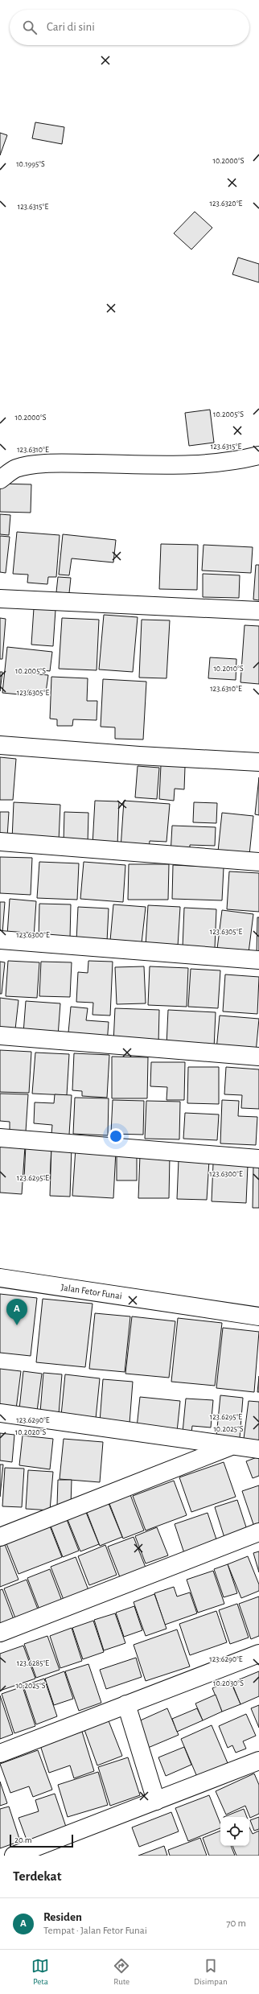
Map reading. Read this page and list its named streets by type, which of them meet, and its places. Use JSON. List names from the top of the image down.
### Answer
{
  "streets": {
    "street": ["Jalan Fetor Funai"]
  },
  "scale_bar": "20 m",
  "page": {
    "search": "Cari di sini",
    "pins": "A",
    "scale": "20 m",
    "heading": "Terdekat",
    "list": [
      {
        "mark": "A",
        "name": "Residen",
        "note": "Tempat · Jalan Fetor Funai",
        "value": "70 m"
      }
    ],
    "nav": ["Peta", "Rute", "Disimpan"]
  },
  "coordinates": [
    "10.2000°S",
    "10.1995°S",
    "123.6320°E",
    "123.6315°E",
    "10.2005°S",
    "123.6310°E",
    "10.2010°S",
    "123.6305°E",
    "123.6300°E",
    "123.6295°E",
    "123.6290°E",
    "10.2025°S",
    "10.2020°S",
    "123.6285°E",
    "10.2030°S"
  ]
}
